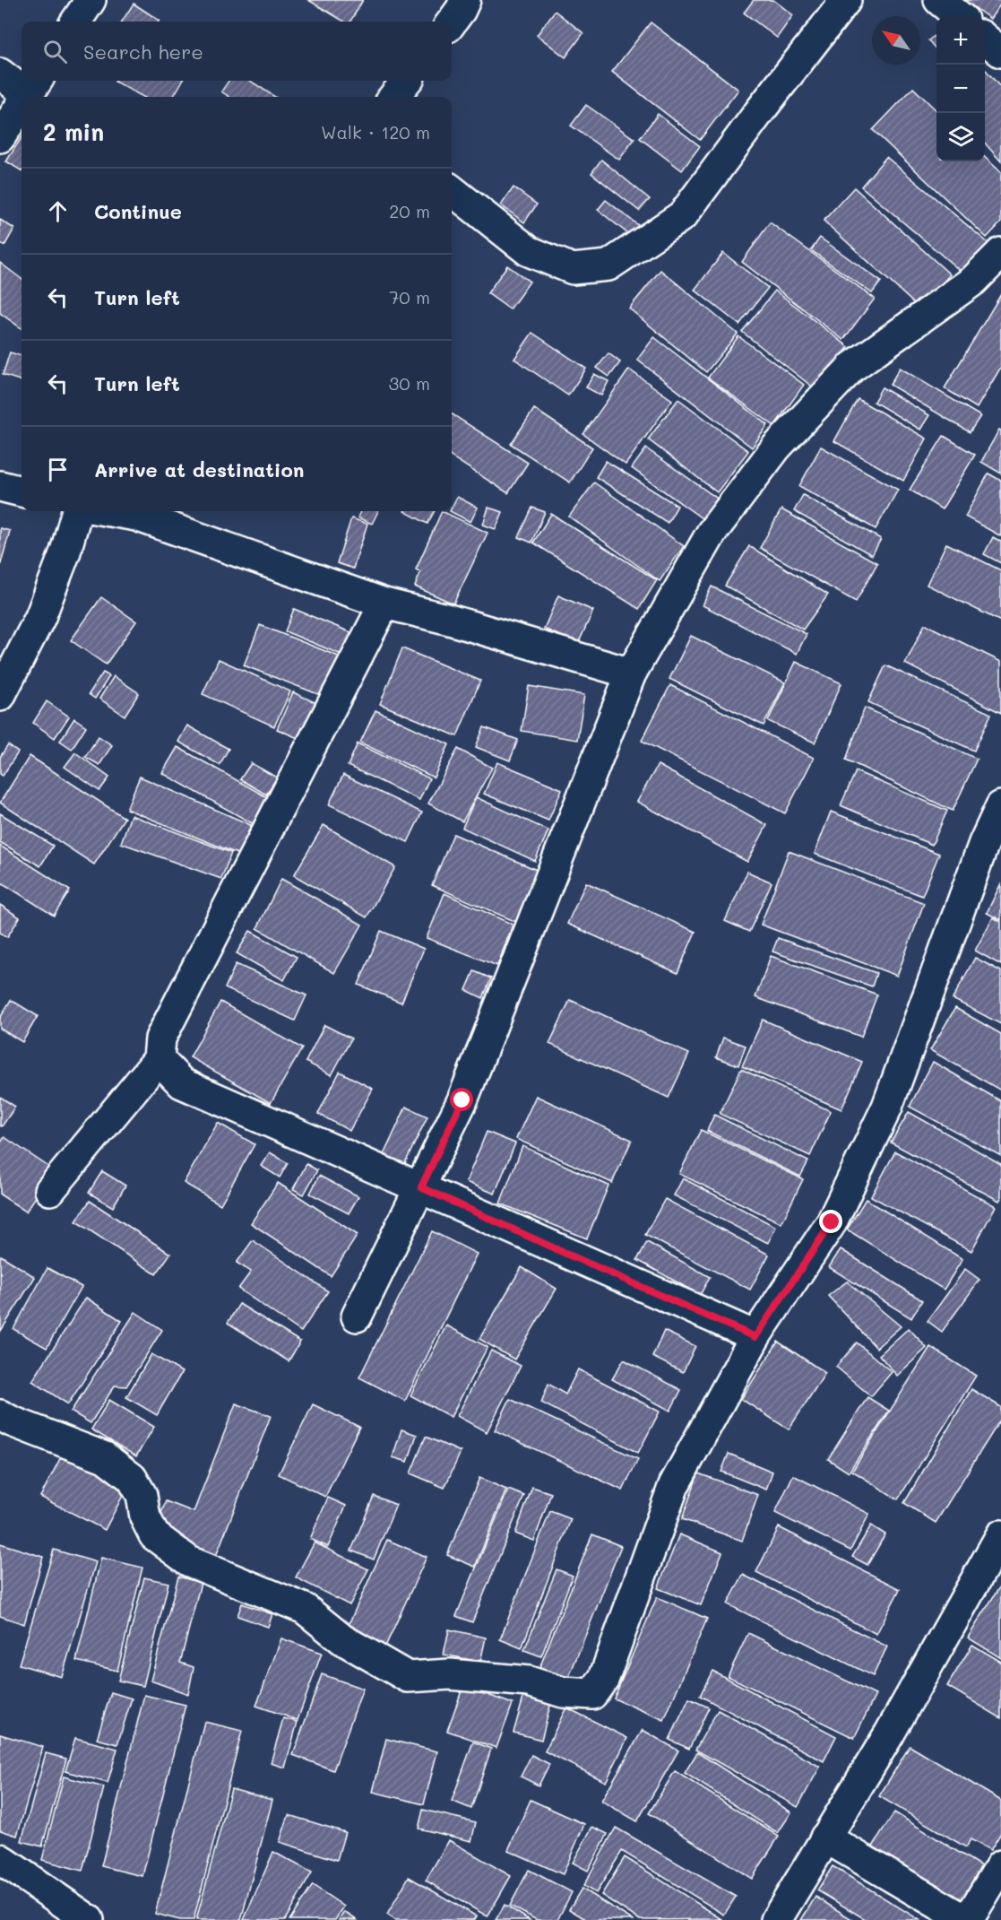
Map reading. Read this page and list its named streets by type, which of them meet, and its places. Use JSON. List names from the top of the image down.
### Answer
{
  "north": "top left",
  "page": {
    "map_buttons": ["+", "−"],
    "search": "Search here",
    "heading": ["2 min", "Walk · 120 m"],
    "list": [
      ["Continue", "20 m"],
      ["Turn left", "70 m"],
      ["Turn left", "30 m"],
      "Arrive at destination"
    ]
  }
}
